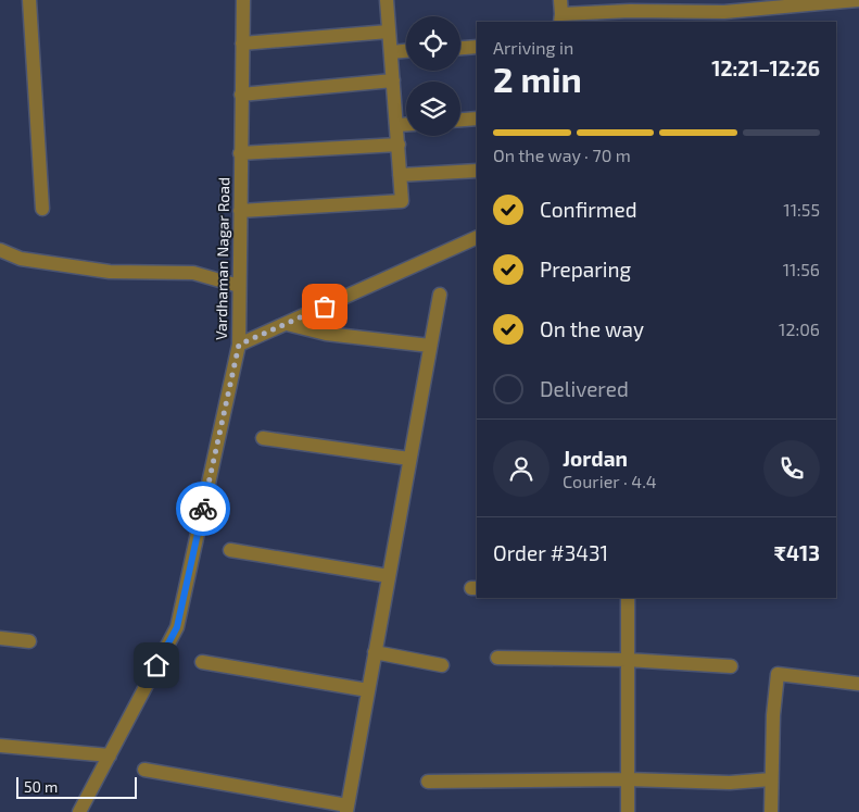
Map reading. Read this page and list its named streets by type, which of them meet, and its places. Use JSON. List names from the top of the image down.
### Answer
{
  "streets": {
    "street": ["Vardhaman Nagar Road"]
  },
  "scale_bar": "50 m",
  "page": {
    "heading": ["2 min", "Arriving in", "12:21–12:26"],
    "panel": [
      "Jordan",
      "Courier · 4.4",
      "Order #3431",
      "₹413"
    ],
    "bar": "On the way · 70 m",
    "list": [
      ["Confirmed", "11:55"],
      ["Preparing", "11:56"],
      ["On the way", "12:06"],
      "Delivered"
    ],
    "scale": "50 m"
  }
}
